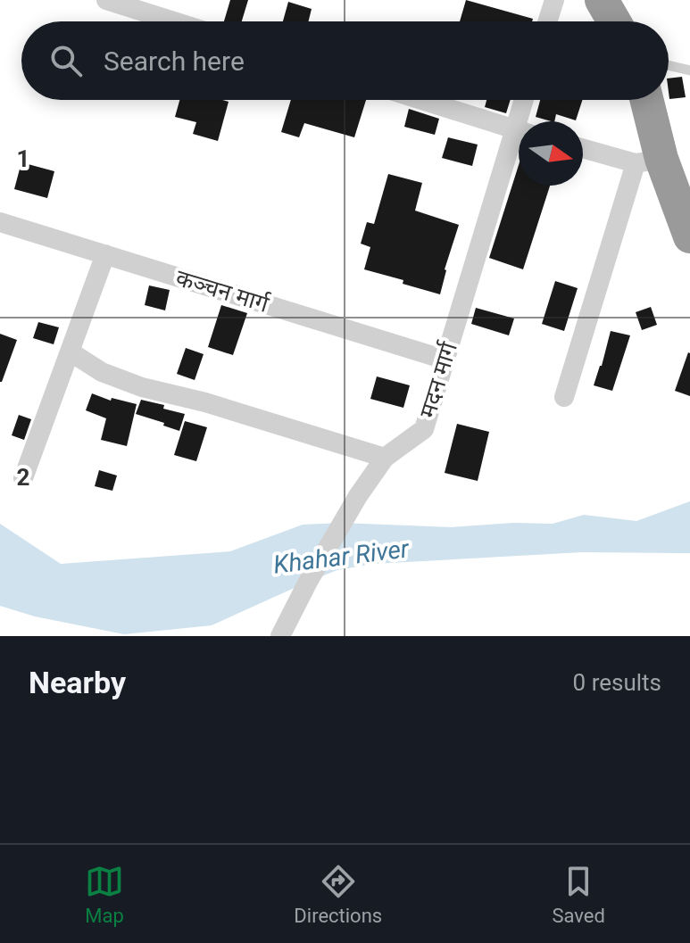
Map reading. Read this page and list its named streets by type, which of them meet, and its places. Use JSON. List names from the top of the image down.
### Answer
{
  "streets": {
    "street": ["कञ्चन मार्ग", "मदन मार्ग"]
  },
  "crossings": [
    ["कञ्चन मार्ग", "मदन मार्ग"]
  ],
  "water": ["Khahar River"],
  "north": "right",
  "page": {
    "search": "Search here",
    "heading": ["Nearby", "0 results"],
    "nav": ["Map", "Directions", "Saved"]
  },
  "grid": {
    "rows": ["1", "2"]
  }
}
